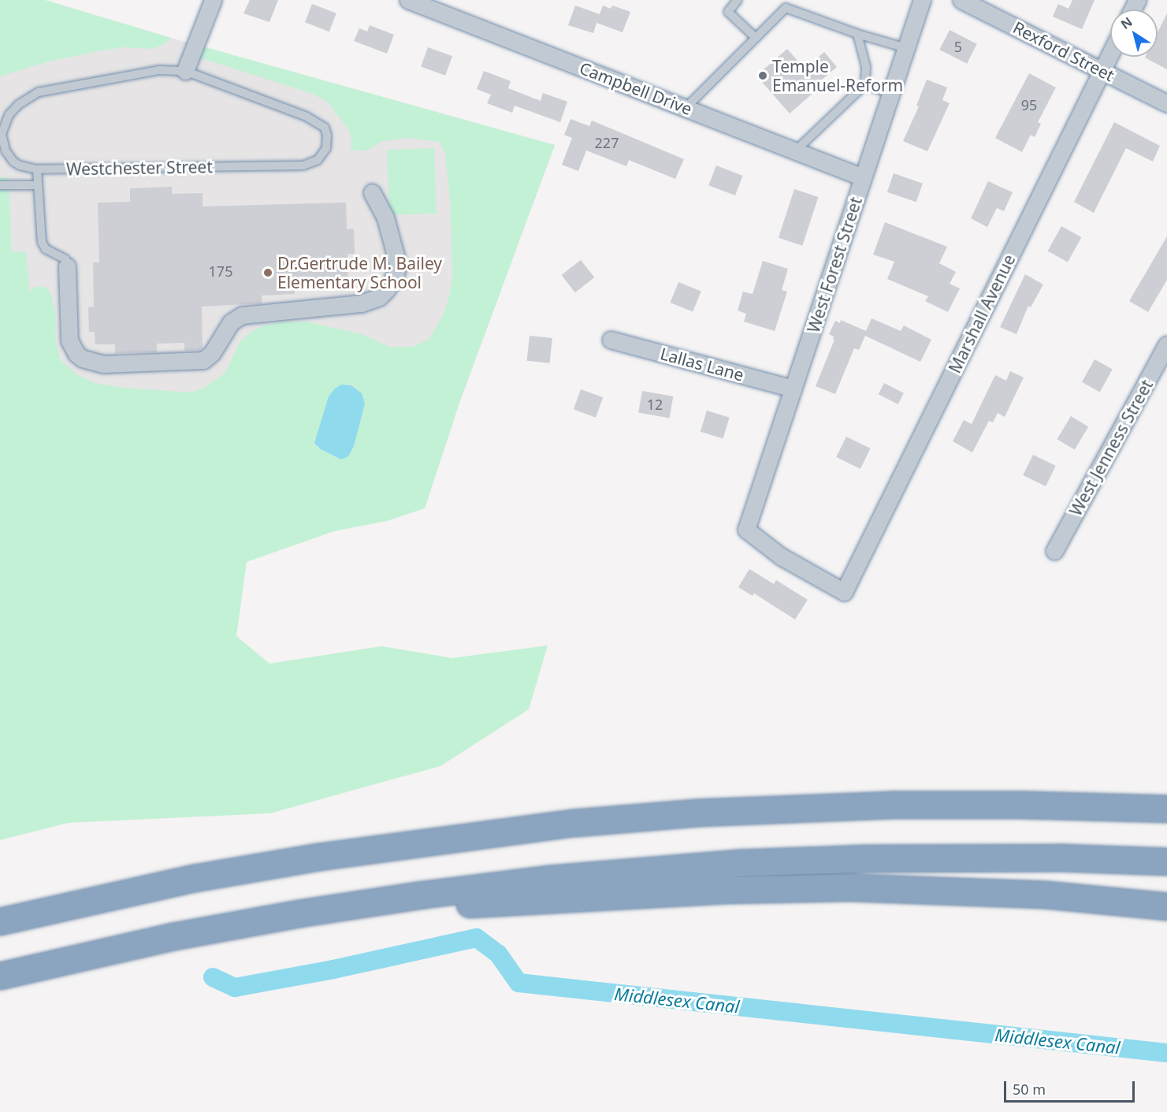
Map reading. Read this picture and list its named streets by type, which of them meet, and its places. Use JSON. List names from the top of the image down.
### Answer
{
  "streets": {
    "street": [
      "Rexford Street",
      "Campbell Drive",
      "West Forest Street",
      "Marshall Avenue",
      "Lallas Lane",
      "West Jenness Street"
    ],
    "lane": ["Westchester Street"]
  },
  "crossings": [
    ["Rexford Street", "Marshall Avenue"],
    ["Campbell Drive", "West Forest Street"],
    ["West Forest Street", "Marshall Avenue"],
    ["West Forest Street", "Lallas Lane"]
  ],
  "water": ["Middlesex Canal"],
  "places": ["Temple Emanuel-Reform", "Dr.Gertrude M. Bailey Elementary School"],
  "house_numbers": [
    "5",
    "95",
    "227",
    "175",
    "12"
  ],
  "scale_bar": "50 m",
  "north": "top left"
}
